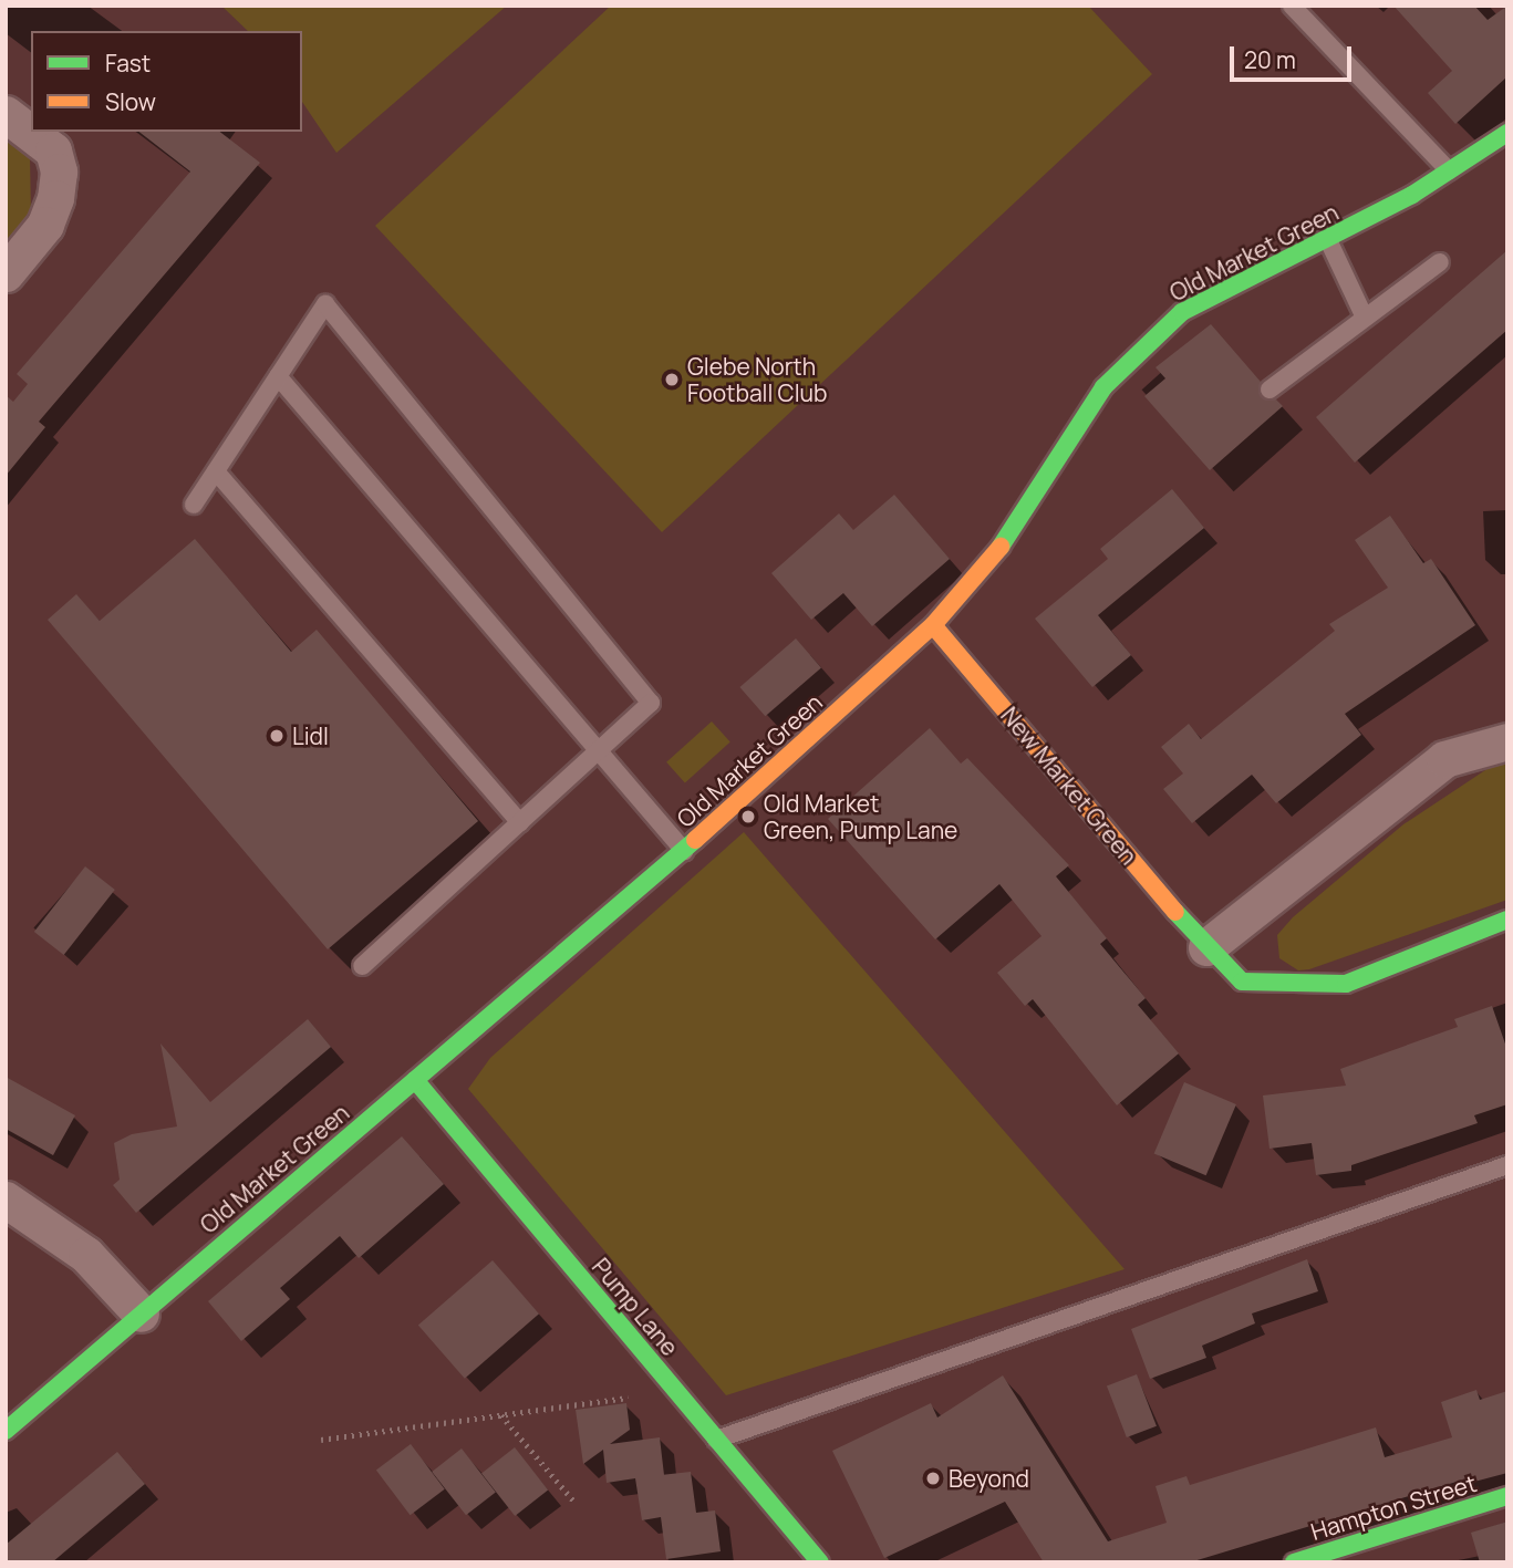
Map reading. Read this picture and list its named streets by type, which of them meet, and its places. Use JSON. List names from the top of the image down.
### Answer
{
  "streets": {
    "main road": [
      "Old Market Green",
      "New Market Green",
      "Pump Lane",
      "Hampton Street"
    ]
  },
  "crossings": [
    ["Old Market Green", "New Market Green"],
    ["Old Market Green", "Pump Lane"]
  ],
  "places": [
    "Glebe North Football Club",
    "Lidl",
    "Old Market Green, Pump Lane",
    "Beyond"
  ],
  "legend": ["Fast", "Slow"],
  "scale_bar": "20 m"
}
